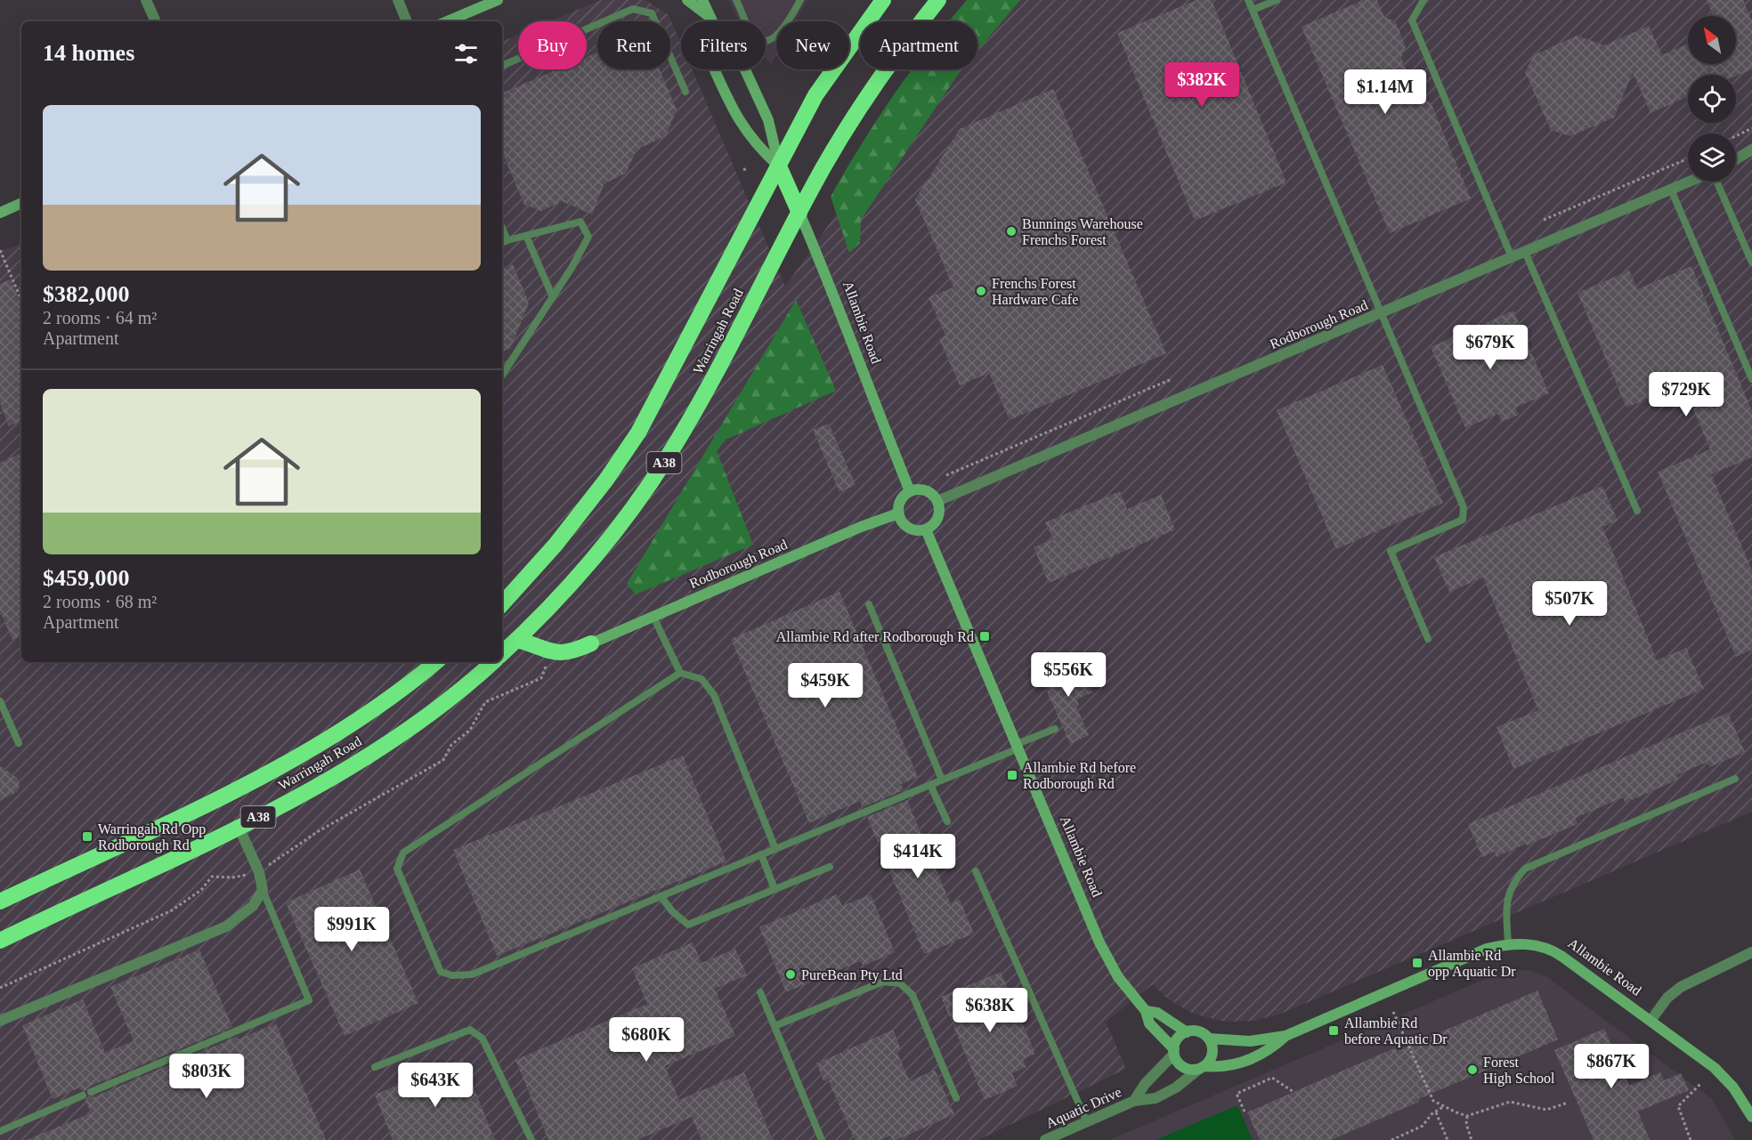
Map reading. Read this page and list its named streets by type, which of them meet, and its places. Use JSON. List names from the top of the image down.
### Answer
{
  "streets": {
    "highway": ["Allambie Road", "Warringah Road", "A38"],
    "main road": ["Rodborough Road"],
    "street": ["Aquatic Drive"]
  },
  "crossings": [
    ["Allambie Road", "Rodborough Road"],
    ["Allambie Road", "Warringah Road"],
    ["Allambie Road", "Aquatic Drive"]
  ],
  "places": {
    "other": [
      "Bunnings Warehouse Frenchs Forest",
      "Frenchs Forest Hardware Cafe",
      "PureBean Pty Ltd",
      "Forest High School"
    ],
    "transit": [
      "Allambie Rd after Rodborough Rd",
      "Allambie Rd before Rodborough Rd",
      "Warringah Rd Opp Rodborough Rd",
      "Allambie Rd opp Aquatic Dr",
      "Allambie Rd before Aquatic Dr"
    ]
  },
  "north": "top left",
  "page": {
    "chip": [
      "Buy",
      "Rent",
      "Filters",
      "New",
      "Apartment"
    ],
    "heading": "14 homes",
    "price": [
      "$382K",
      "$1.14M",
      "$679K",
      "$729K",
      "$507K",
      "$556K",
      "$459K",
      "$414K",
      "$991K",
      "$638K",
      "$680K",
      "$867K",
      "$803K",
      "$643K"
    ],
    "list": [
      {
        "name": "$382,000",
        "note": "2 rooms · 64 m² · Apartment"
      },
      {
        "name": "$459,000",
        "note": "2 rooms · 68 m² · Apartment"
      }
    ]
  }
}
